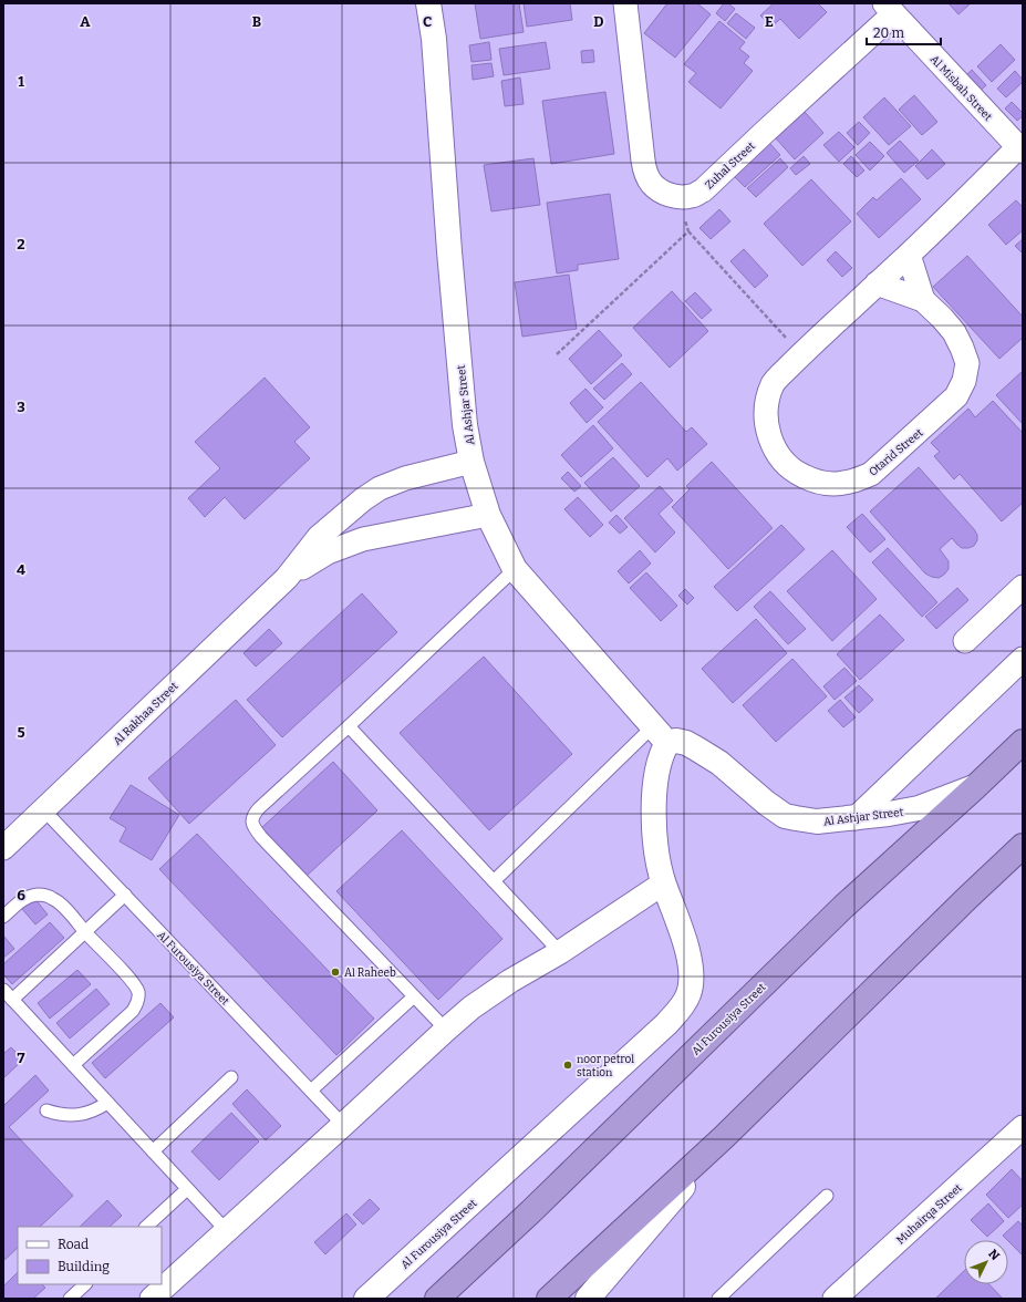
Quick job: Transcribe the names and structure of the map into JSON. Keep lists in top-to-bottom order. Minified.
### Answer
{"streets":{"highway":["Al Furousiya Street"],"street":["Al Misbah Street","Zuhal Street","Al Ashjar Street","Otarid Street","Al Rakhaa Street","Muhairqa Street"]},"crossings":[["Al Misbah Street","Zuhal Street"],["Al Misbah Street","Otarid Street"],["Al Ashjar Street","Al Rakhaa Street"],["Al Ashjar Street","Al Furousiya Street"],["Al Rakhaa Street","Al Furousiya Street"]],"places":["Al Raheeb","noor petrol station"],"legend":["Road","Building"],"scale_bar":"20 m","north":"top right","grid":{"columns":["A","B","C","D","E"],"rows":["1","2","3","4","5","6","7"]}}
